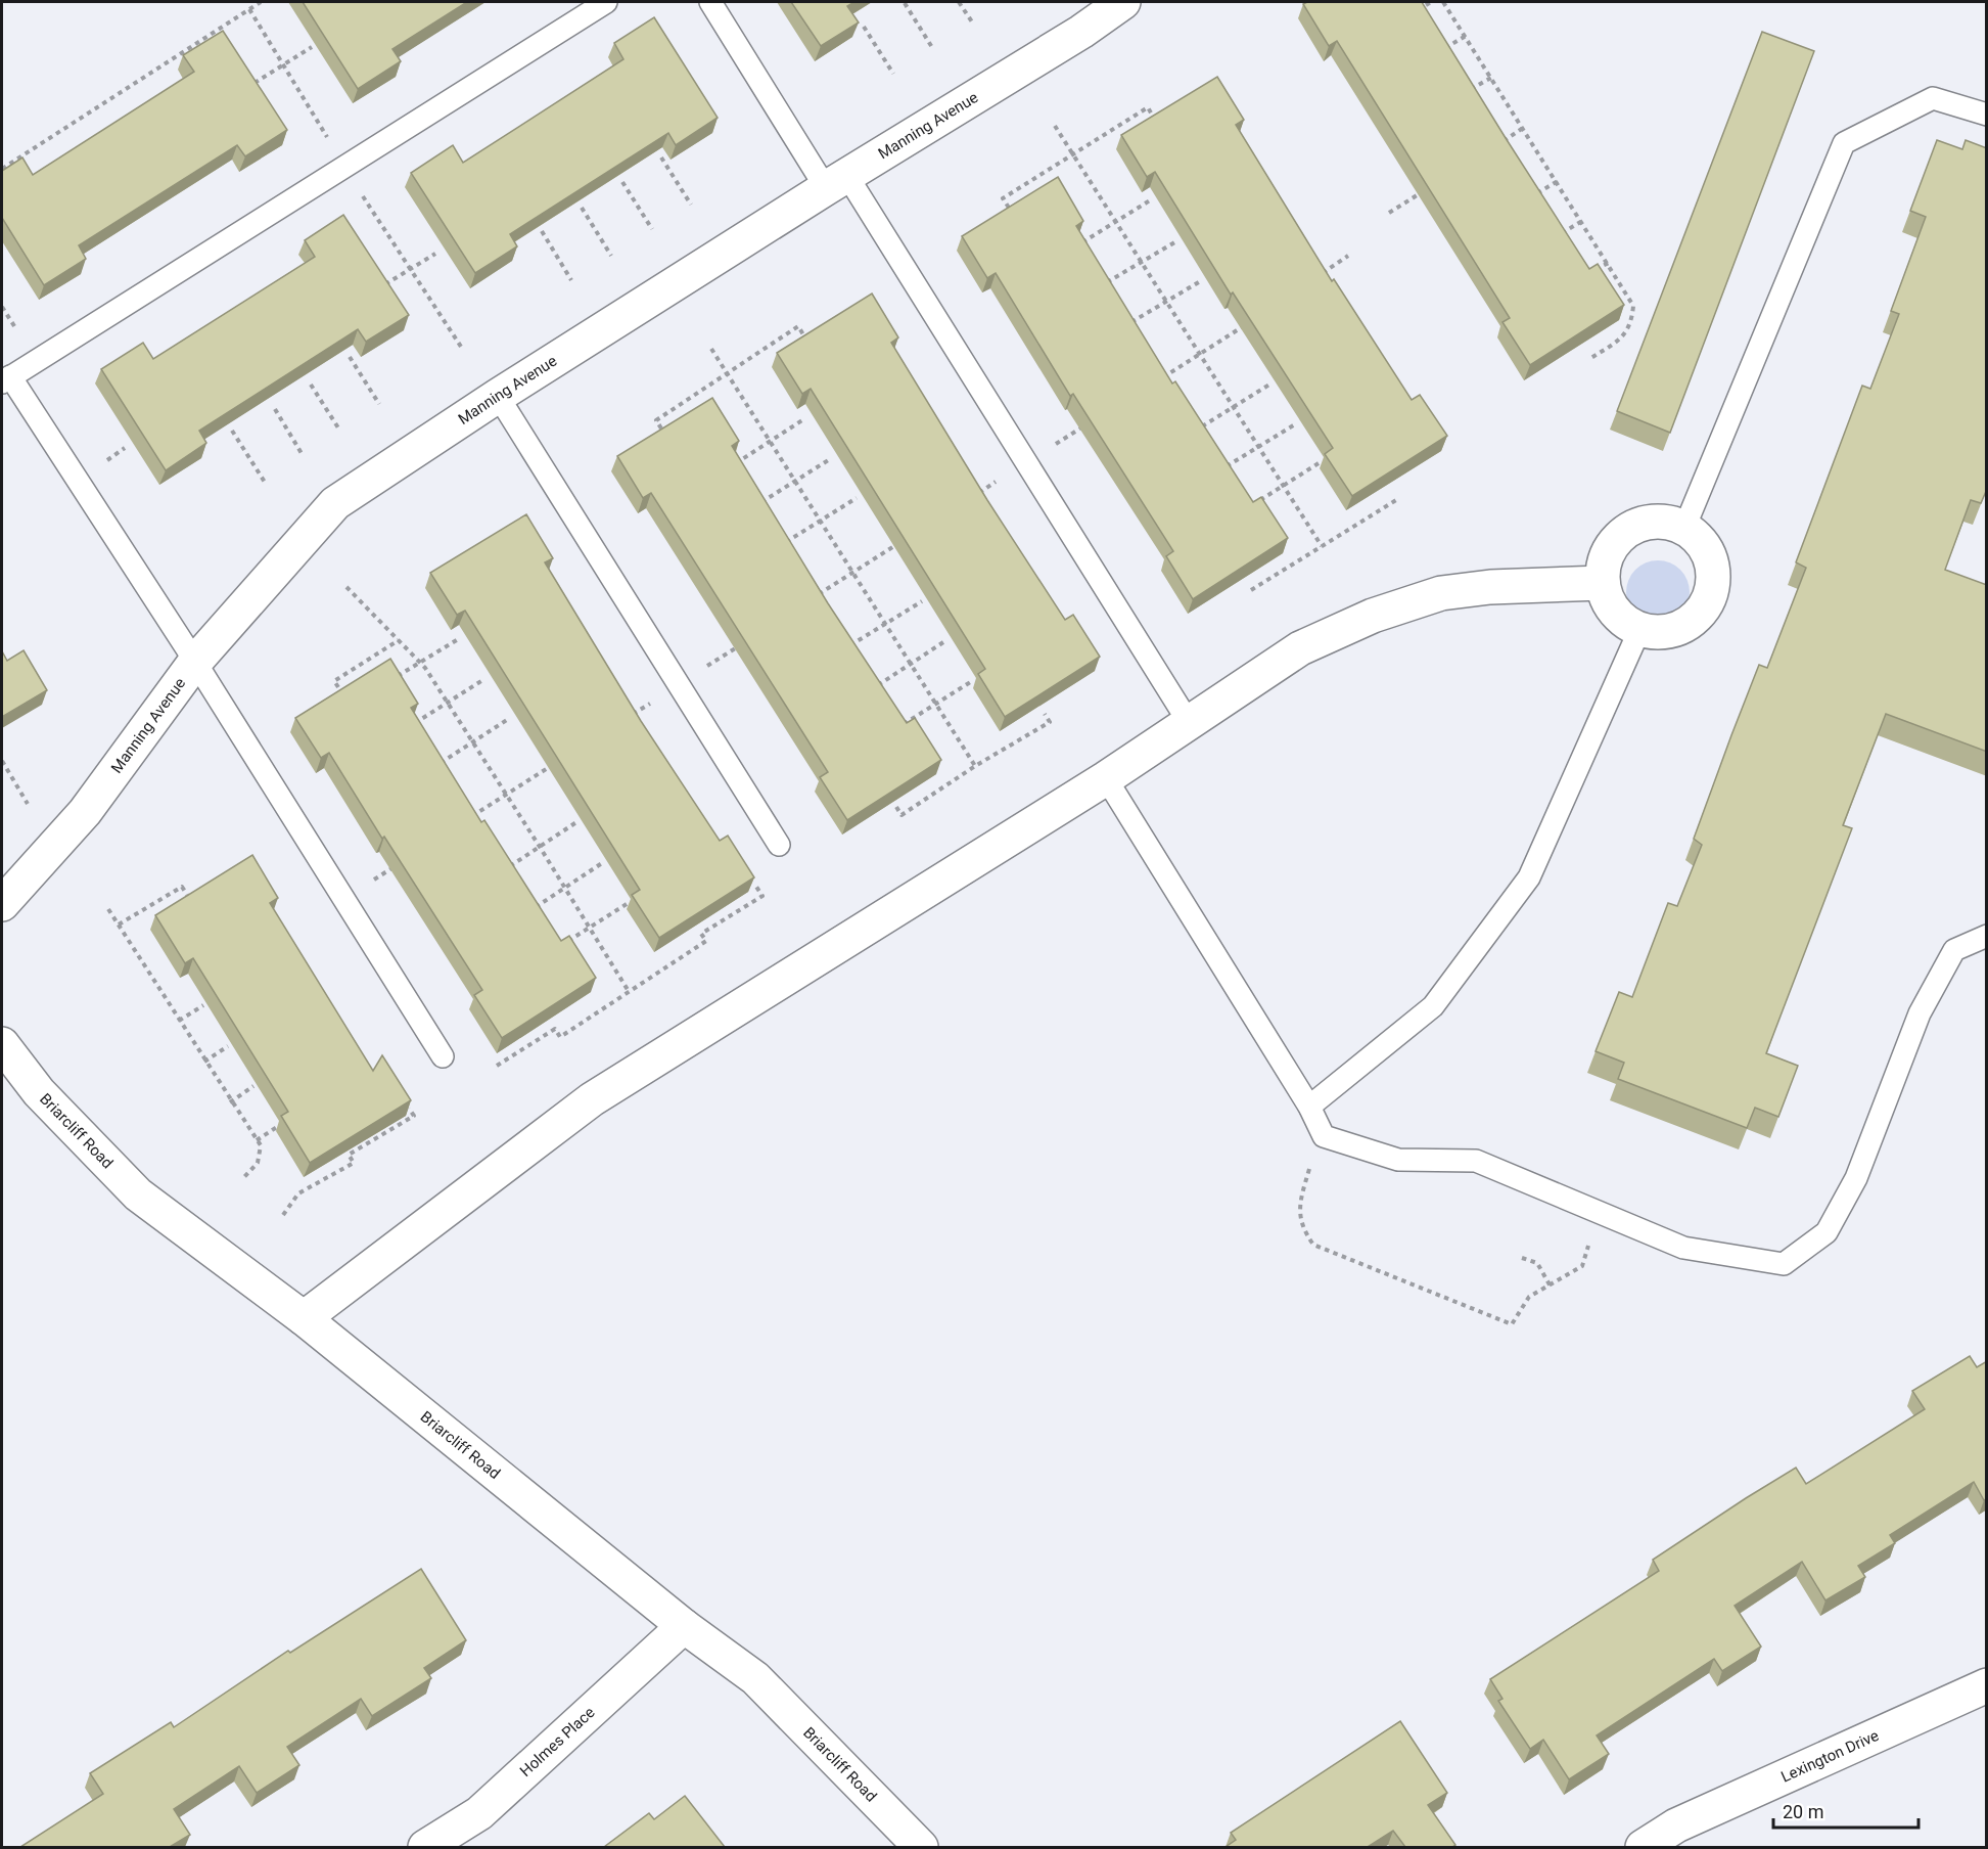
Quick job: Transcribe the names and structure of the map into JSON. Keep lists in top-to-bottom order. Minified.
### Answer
{"streets":{"street":["Manning Avenue","Briarcliff Road","Holmes Place","Lexington Drive"]},"crossings":[["Briarcliff Road","Holmes Place"]],"scale_bar":"20 m"}
